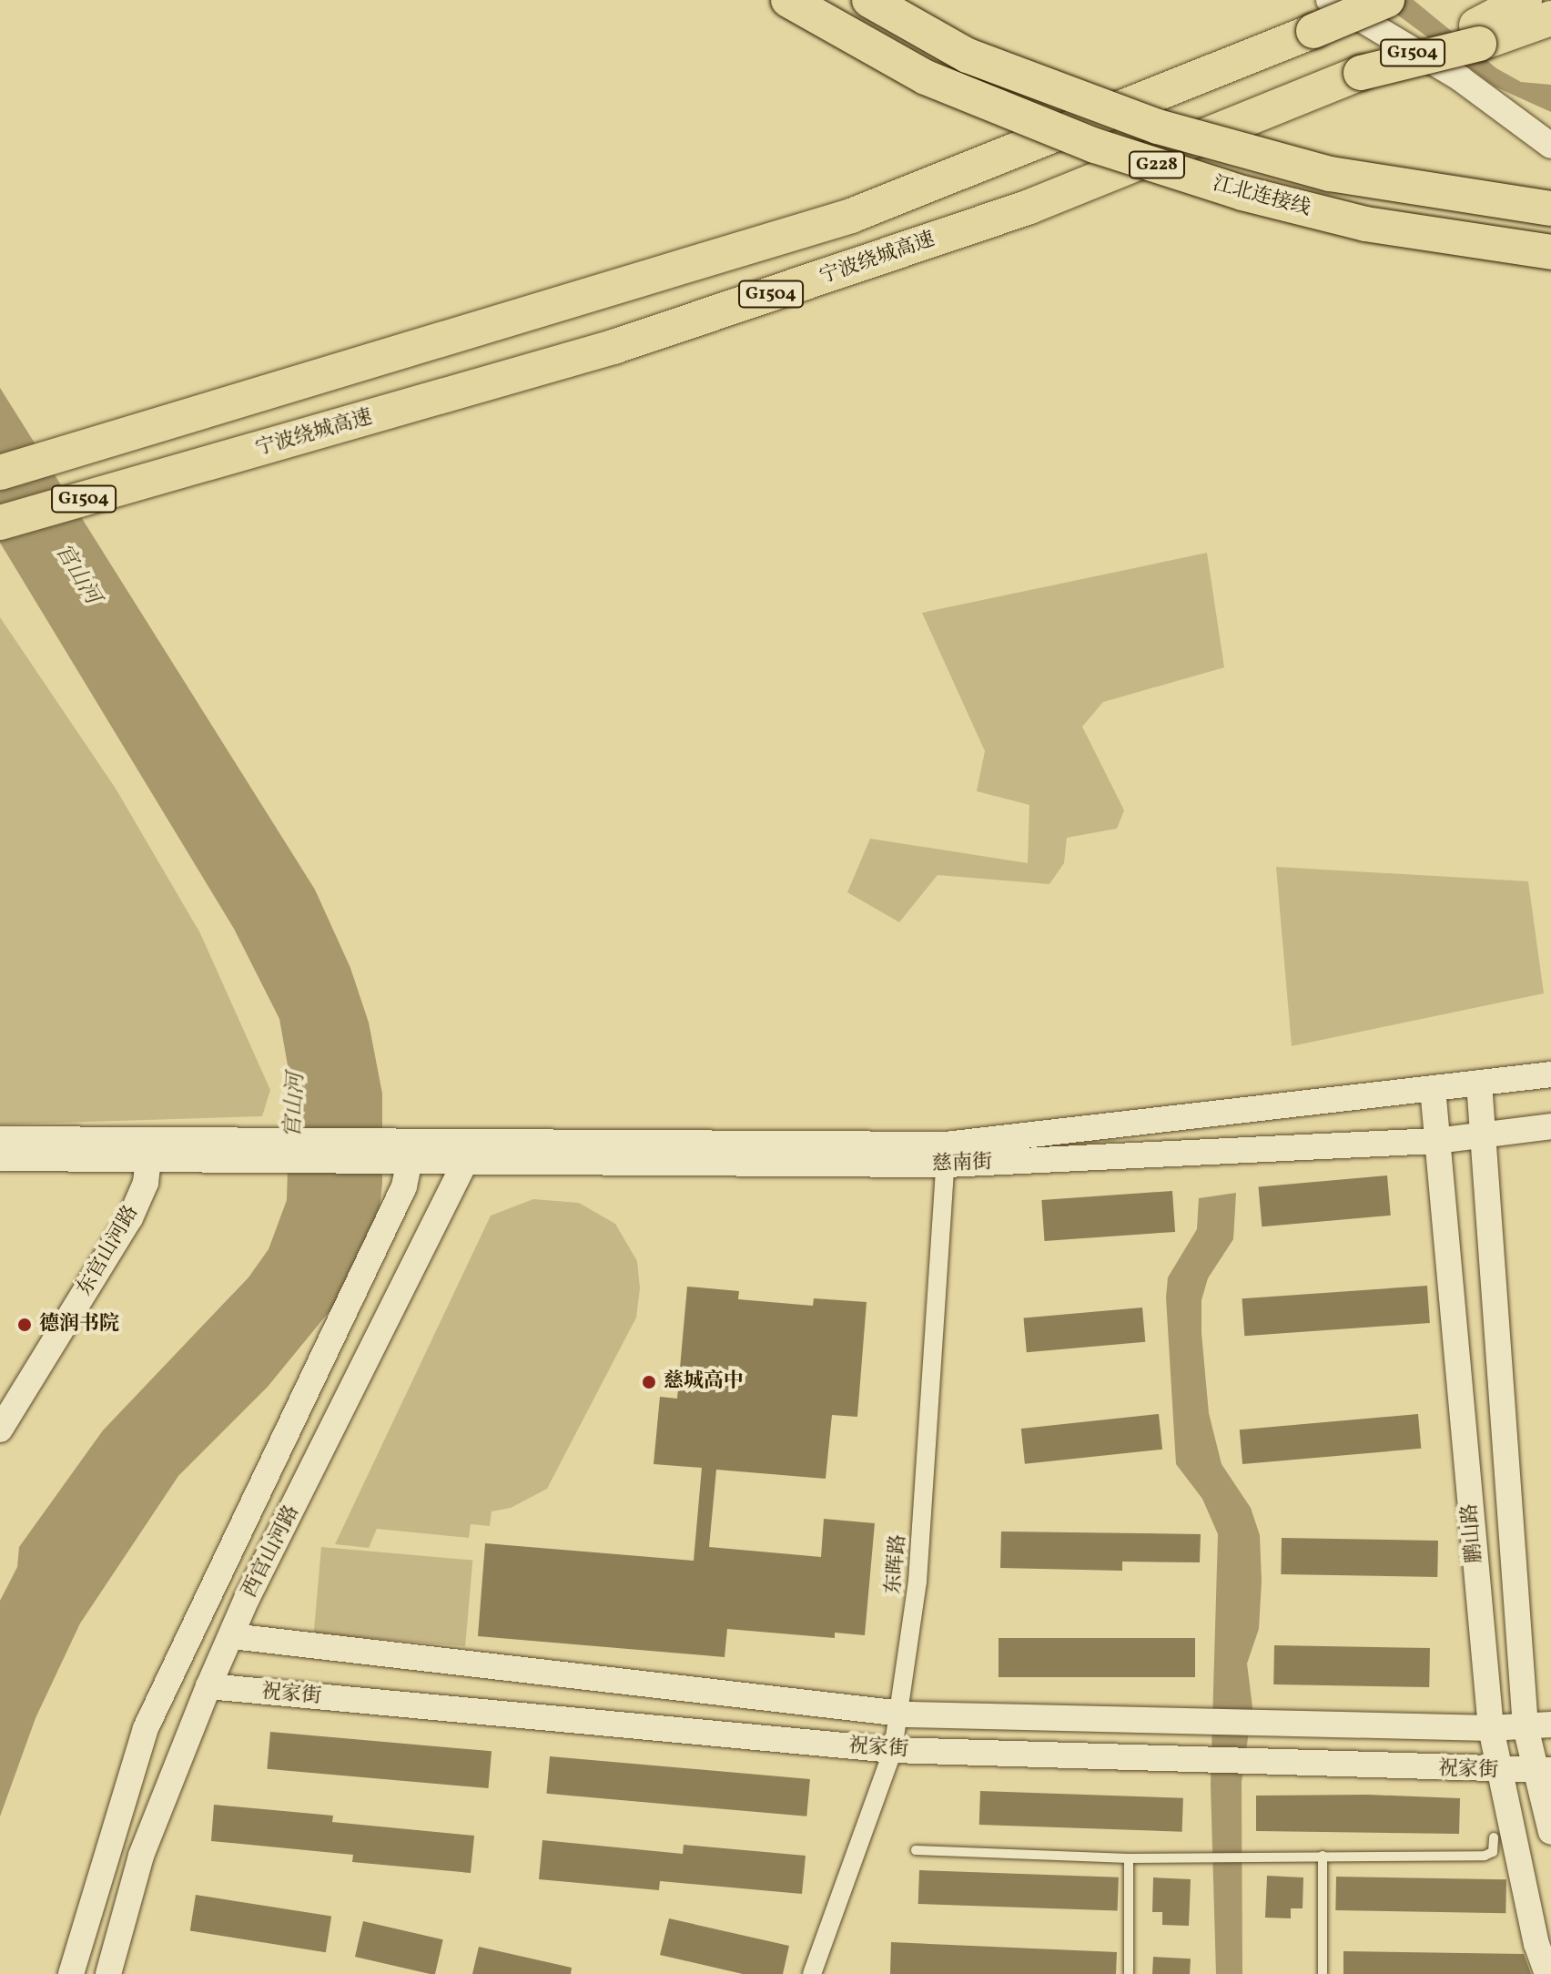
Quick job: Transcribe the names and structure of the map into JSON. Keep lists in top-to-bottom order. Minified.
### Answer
{"streets":{"highway":["G1504","G228","江北连接线","宁波绕城高速"],"street":["慈南街","东官山河路","鹏山路","西官山河路","东晖路","祝家街"]},"crossings":[["G1504","宁波绕城高速"],["慈南街","东官山河路"],["慈南街","鹏山路"],["慈南街","西官山河路"],["慈南街","东晖路"],["鹏山路","祝家街"],["西官山河路","祝家街"],["东晖路","祝家街"]],"water":["官山河"],"places":["德润书院","慈城高中"]}
